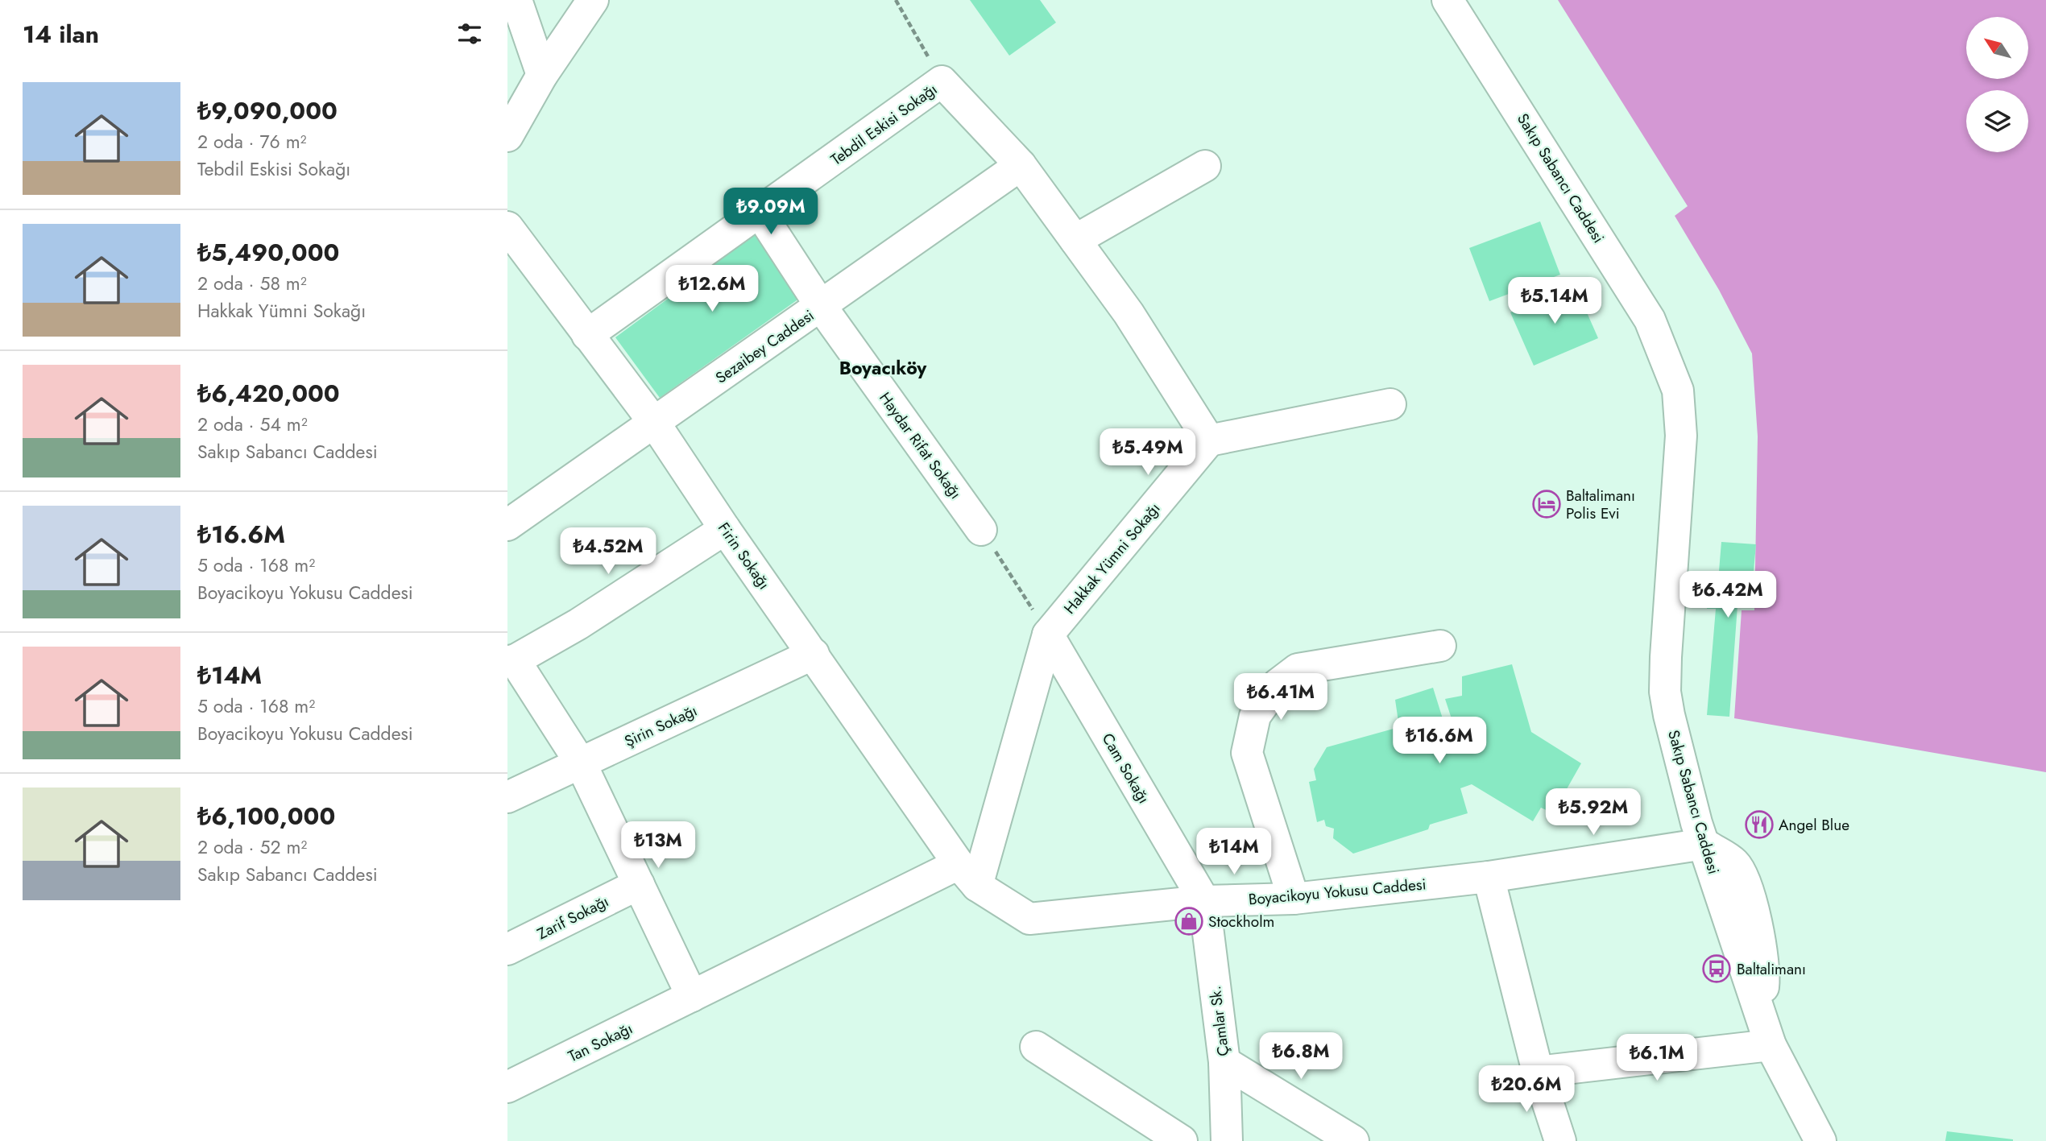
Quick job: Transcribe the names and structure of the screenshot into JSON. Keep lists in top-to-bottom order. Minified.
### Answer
{"streets":{"street":["Tebdil Eskisi Sokağı","Sakıp Sabancı Caddesi","Sezaibey Caddesi","Haydar Rifat Sokağı","Firin Sokağı","Hakkak Yümni Sokağı","Şirin Sokağı","Cam Sokağı","Boyacikoyu Yokusu Caddesi","Zarif Sokağı","Çamlar Sk.","Tan Sokağı"]},"crossings":[["Tebdil Eskisi Sokağı","Haydar Rifat Sokağı"],["Tebdil Eskisi Sokağı","Firin Sokağı"],["Sakıp Sabancı Caddesi","Boyacikoyu Yokusu Caddesi"],["Sezaibey Caddesi","Haydar Rifat Sokağı"],["Sezaibey Caddesi","Firin Sokağı"],["Firin Sokağı","Hakkak Yümni Sokağı"],["Firin Sokağı","Şirin Sokağı"],["Firin Sokağı","Boyacikoyu Yokusu Caddesi"],["Firin Sokağı","Tan Sokağı"],["Hakkak Yümni Sokağı","Cam Sokağı"],["Hakkak Yümni Sokağı","Boyacikoyu Yokusu Caddesi"],["Hakkak Yümni Sokağı","Tan Sokağı"],["Cam Sokağı","Boyacikoyu Yokusu Caddesi"],["Cam Sokağı","Çamlar Sk."],["Boyacikoyu Yokusu Caddesi","Çamlar Sk."],["Boyacikoyu Yokusu Caddesi","Tan Sokağı"]],"districts":["Boyacıköy"],"places":{"hotel":["Baltalimanı Polis Evi"],"restaurant":["Angel Blue"],"shop":["Stockholm"],"bus stop":["Baltalimanı"]},"north":"top left","page":{"heading":"14 ilan","list":[{"name":"₺9,090,000","note":"2 oda · 76 m² · Tebdil Eskisi Sokağı"},{"name":"₺5,490,000","note":"2 oda · 58 m² · Hakkak Yümni Sokağı"},{"name":"₺6,420,000","note":"2 oda · 54 m² · Sakıp Sabancı Caddesi"},{"name":"₺16.6M","note":"5 oda · 168 m² · Boyacikoyu Yokusu Caddesi"},{"name":"₺14M","note":"5 oda · 168 m² · Boyacikoyu Yokusu Caddesi"},{"name":"₺6,100,000","note":"2 oda · 52 m² · Sakıp Sabancı Caddesi"}],"price":["₺9.09M","₺12.6M","₺5.14M","₺5.49M","₺4.52M","₺6.42M","₺6.41M","₺16.6M","₺5.92M","₺13M","₺14M","₺6.8M","₺6.1M","₺20.6M"]}}
